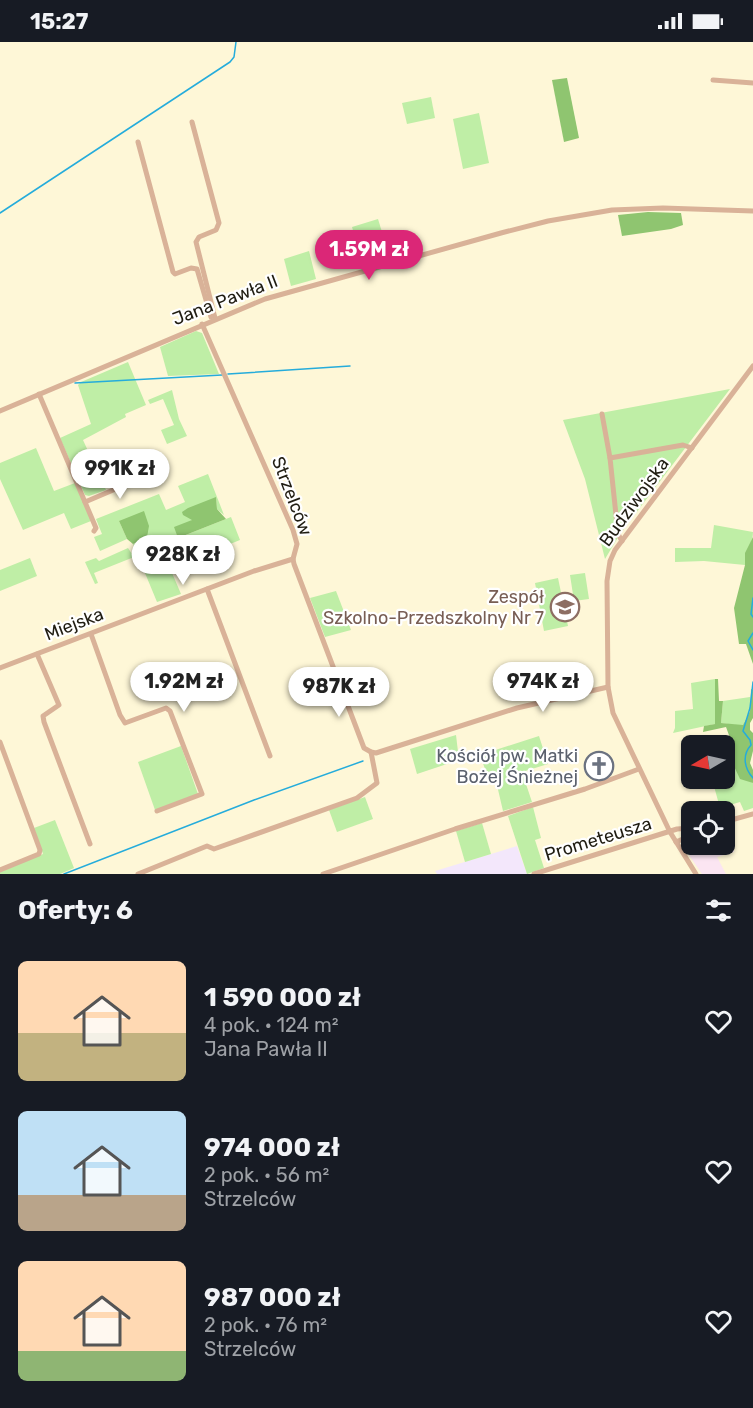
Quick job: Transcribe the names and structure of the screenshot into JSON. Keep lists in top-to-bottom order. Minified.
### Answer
{"streets":{"street":["Jana Pawła II","Strzelców","Budziwojska","Miejska","Prometeusza"]},"crossings":[["Jana Pawła II","Strzelców"],["Strzelców","Miejska"],["Budziwojska","Prometeusza"]],"places":{"school or university":["Zespół Szkolno-Przedszkolny Nr 7"],"church":["Kościół pw. Matki Bożej Śnieżnej"]},"north":"left","page":{"status":"15:27","price":["1.59M zł","991K zł","928K zł","1.92M zł","974K zł","987K zł"],"heading":"Oferty: 6","list":[{"name":"1 590 000 zł","note":"4 pok. · 124 m² · Jana Pawła II"},{"name":"974 000 zł","note":"2 pok. · 56 m² · Strzelców"},{"name":"987 000 zł","note":"2 pok. · 76 m² · Strzelców"}]}}
